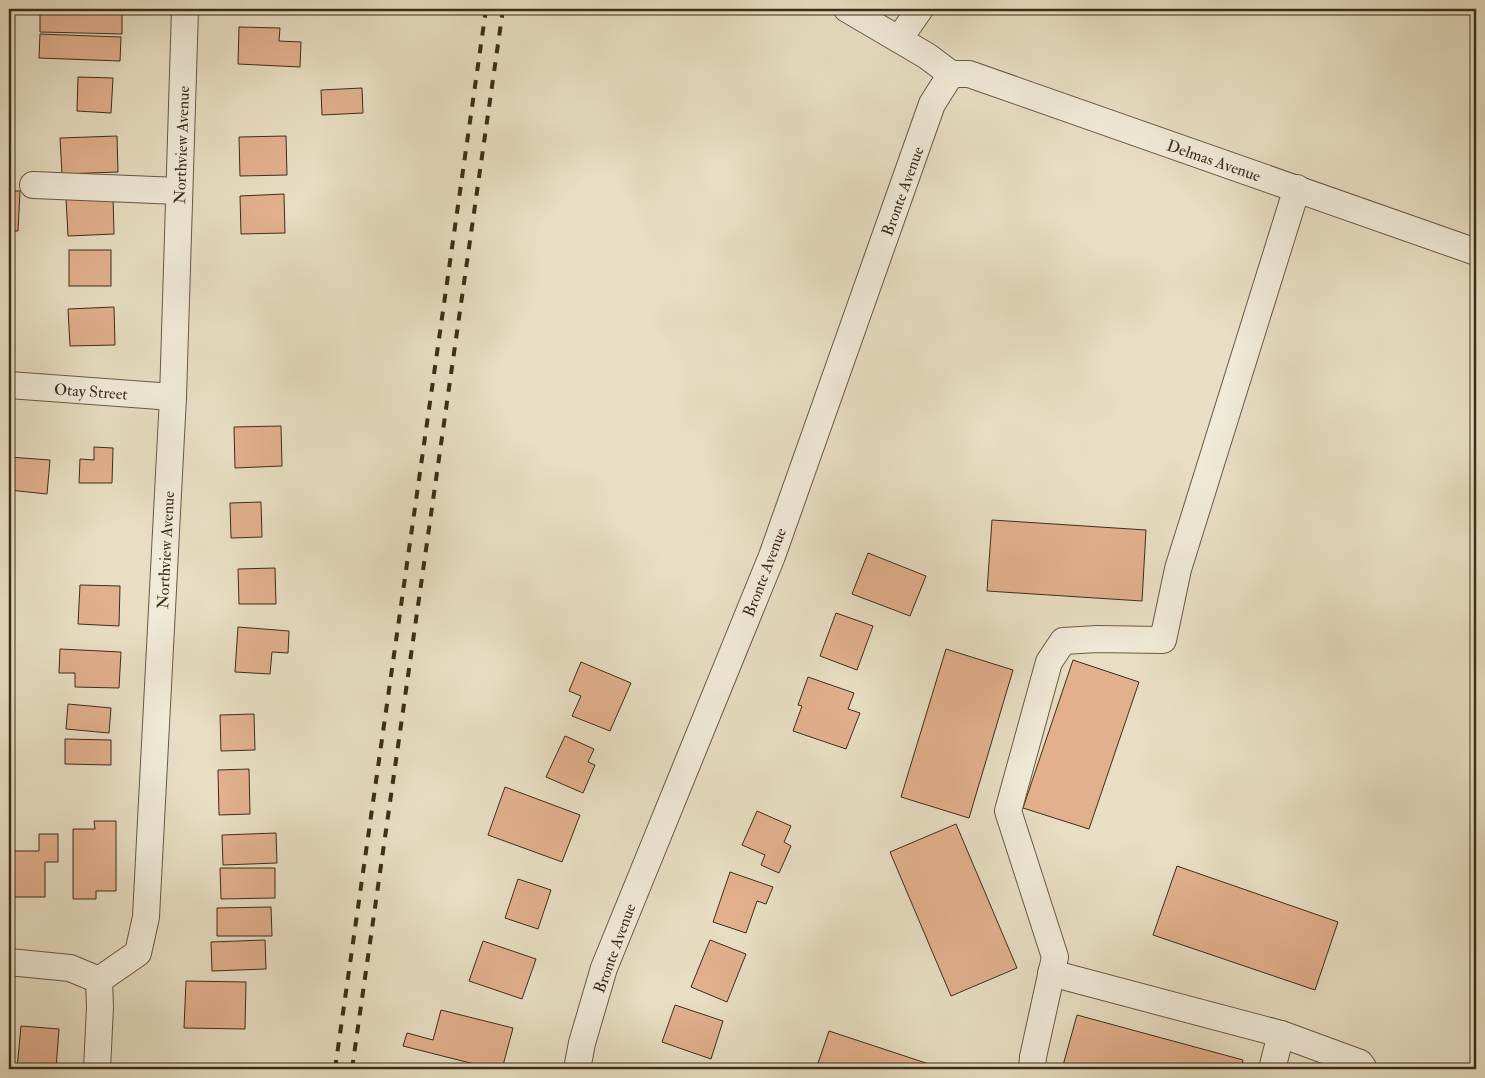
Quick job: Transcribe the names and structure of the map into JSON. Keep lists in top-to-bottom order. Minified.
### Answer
{"streets":{"street":["Northview Avenue","Delmas Avenue","Bronte Avenue","Otay Street"]},"crossings":[["Northview Avenue","Otay Street"],["Delmas Avenue","Bronte Avenue"]]}
